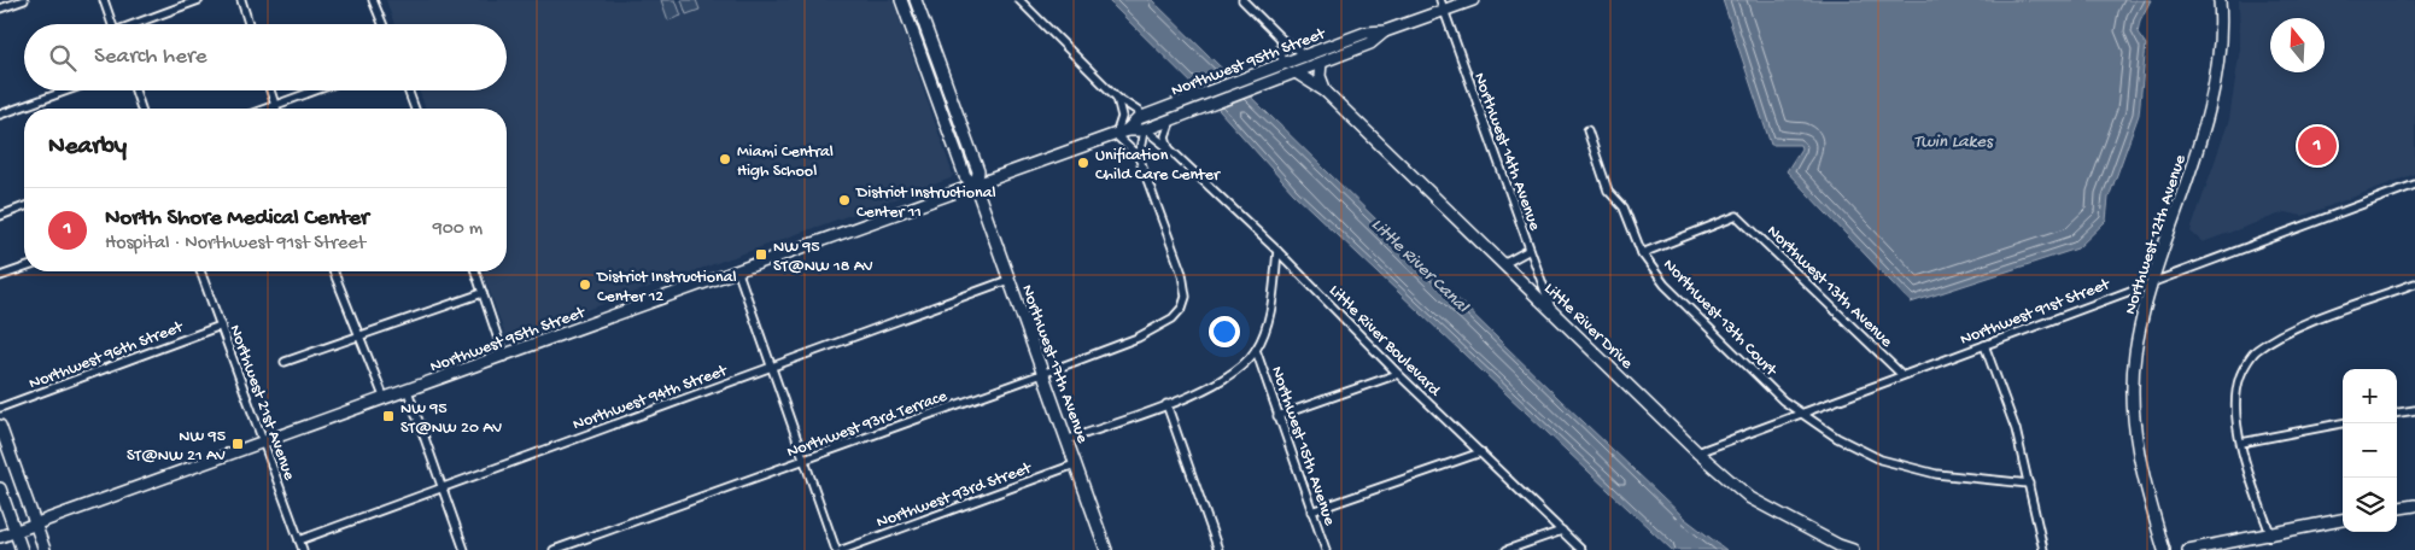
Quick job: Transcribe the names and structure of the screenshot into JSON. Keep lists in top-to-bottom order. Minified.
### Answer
{"streets":{"main road":["Northwest 95th Street","Northwest 12th Avenue","Little River Drive","Northwest 17th Avenue"],"street":["Northwest 14th Avenue","Northwest 13th Avenue","Northwest 91st Street","Northwest 13th Court","Little River Boulevard","Northwest 96th Street","Northwest 94th Street","Northwest 21st Avenue","Northwest 93rd Terrace","Northwest 15th Avenue","Northwest 93rd Street"]},"crossings":[["Northwest 95th Street","Northwest 14th Avenue"],["Northwest 95th Street","Little River Drive"],["Northwest 95th Street","Little River Boulevard"],["Northwest 95th Street","Northwest 17th Avenue"],["Northwest 95th Street","Northwest 21st Avenue"],["Northwest 14th Avenue","Little River Drive"],["Northwest 12th Avenue","Northwest 91st Street"],["Northwest 13th Avenue","Northwest 91st Street"],["Northwest 13th Avenue","Northwest 13th Court"],["Northwest 91st Street","Northwest 13th Court"],["Northwest 91st Street","Little River Drive"],["Northwest 96th Street","Northwest 21st Avenue"],["Northwest 17th Avenue","Northwest 94th Street"],["Northwest 17th Avenue","Northwest 93rd Terrace"],["Northwest 17th Avenue","Northwest 93rd Street"],["Northwest 94th Street","Northwest 21st Avenue"]],"water":["Twin Lakes","Little River Canal"],"places":{"other":["Miami Central High School","Unification Child Care Center","District Instructional Center 11","District Instructional Center 12"],"transit":["NW 95 ST@NW 18 AV","NW 95 ST@NW 20 AV","NW 95 ST@NW 21 AV"]},"north":"top","page":{"search":"Search here","heading":"Nearby","pins":"1","list":[{"mark":"1","name":"North Shore Medical Center","note":"Hospital · Northwest 91st Street","value":"900 m"}],"map_buttons":["+","−"]}}
